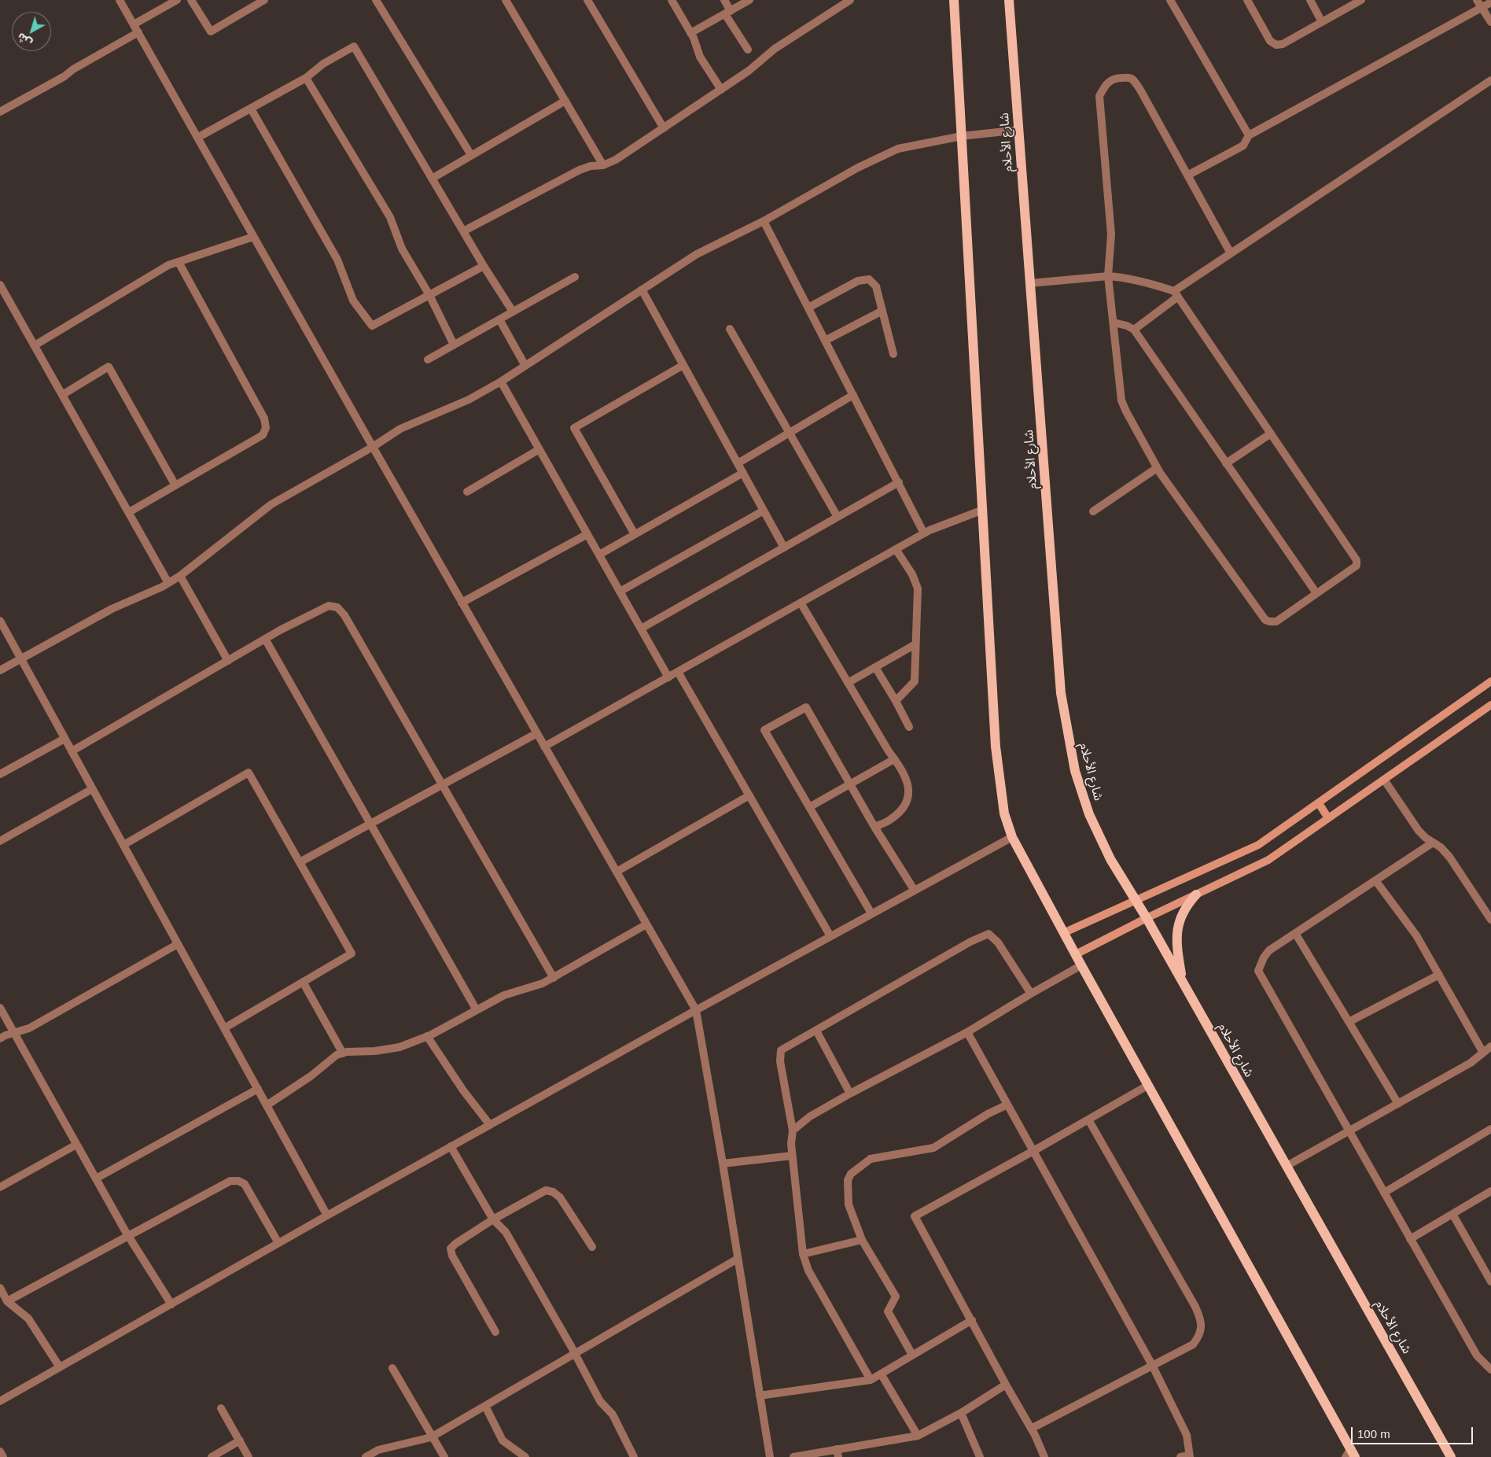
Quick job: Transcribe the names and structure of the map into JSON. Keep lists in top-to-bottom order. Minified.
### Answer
{"streets":{"main road":["شارع الأحلام"]},"scale_bar":"100 m","north":"bottom left"}
